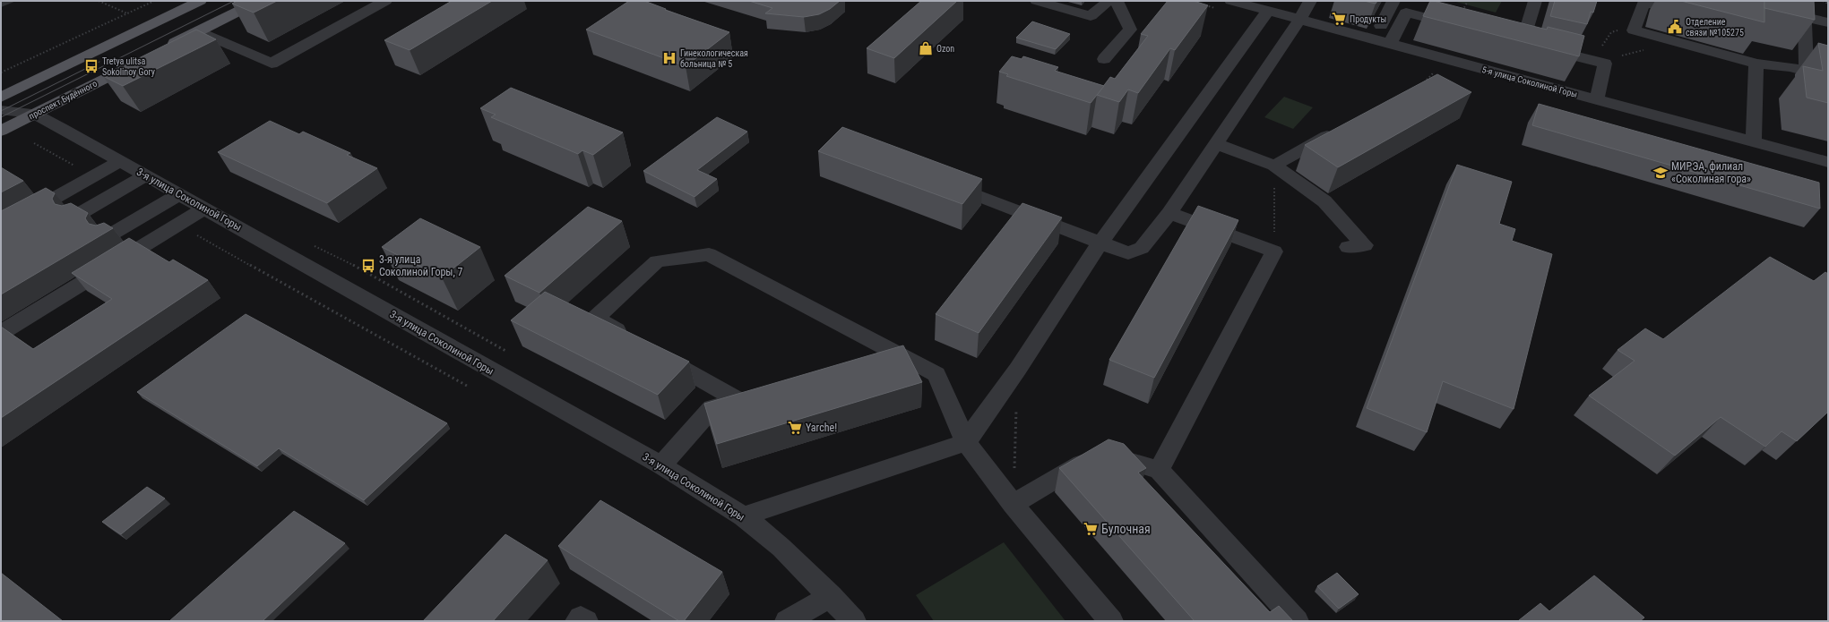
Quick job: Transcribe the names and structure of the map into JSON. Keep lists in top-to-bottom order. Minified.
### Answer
{"streets":{"main road":["проспект Будённого"],"street":["5-я улица Соколиной Горы","3-я улица Соколиной Горы"]},"crossings":[["проспект Будённого","3-я улица Соколиной Горы"]],"places":{"supermarket":["Продукты","Yarche!","Булочная"],"public building":["Отделение связи №105275"],"shop":["Ozon"],"hospital":["Гинекологическая больница № 5"],"bus stop":["Tretya ulitsa Sokolinoy Gory","3-я улица Соколиной Горы, 7"],"school or university":["МИРЭА, филиал «Соколиная гора»"]}}
